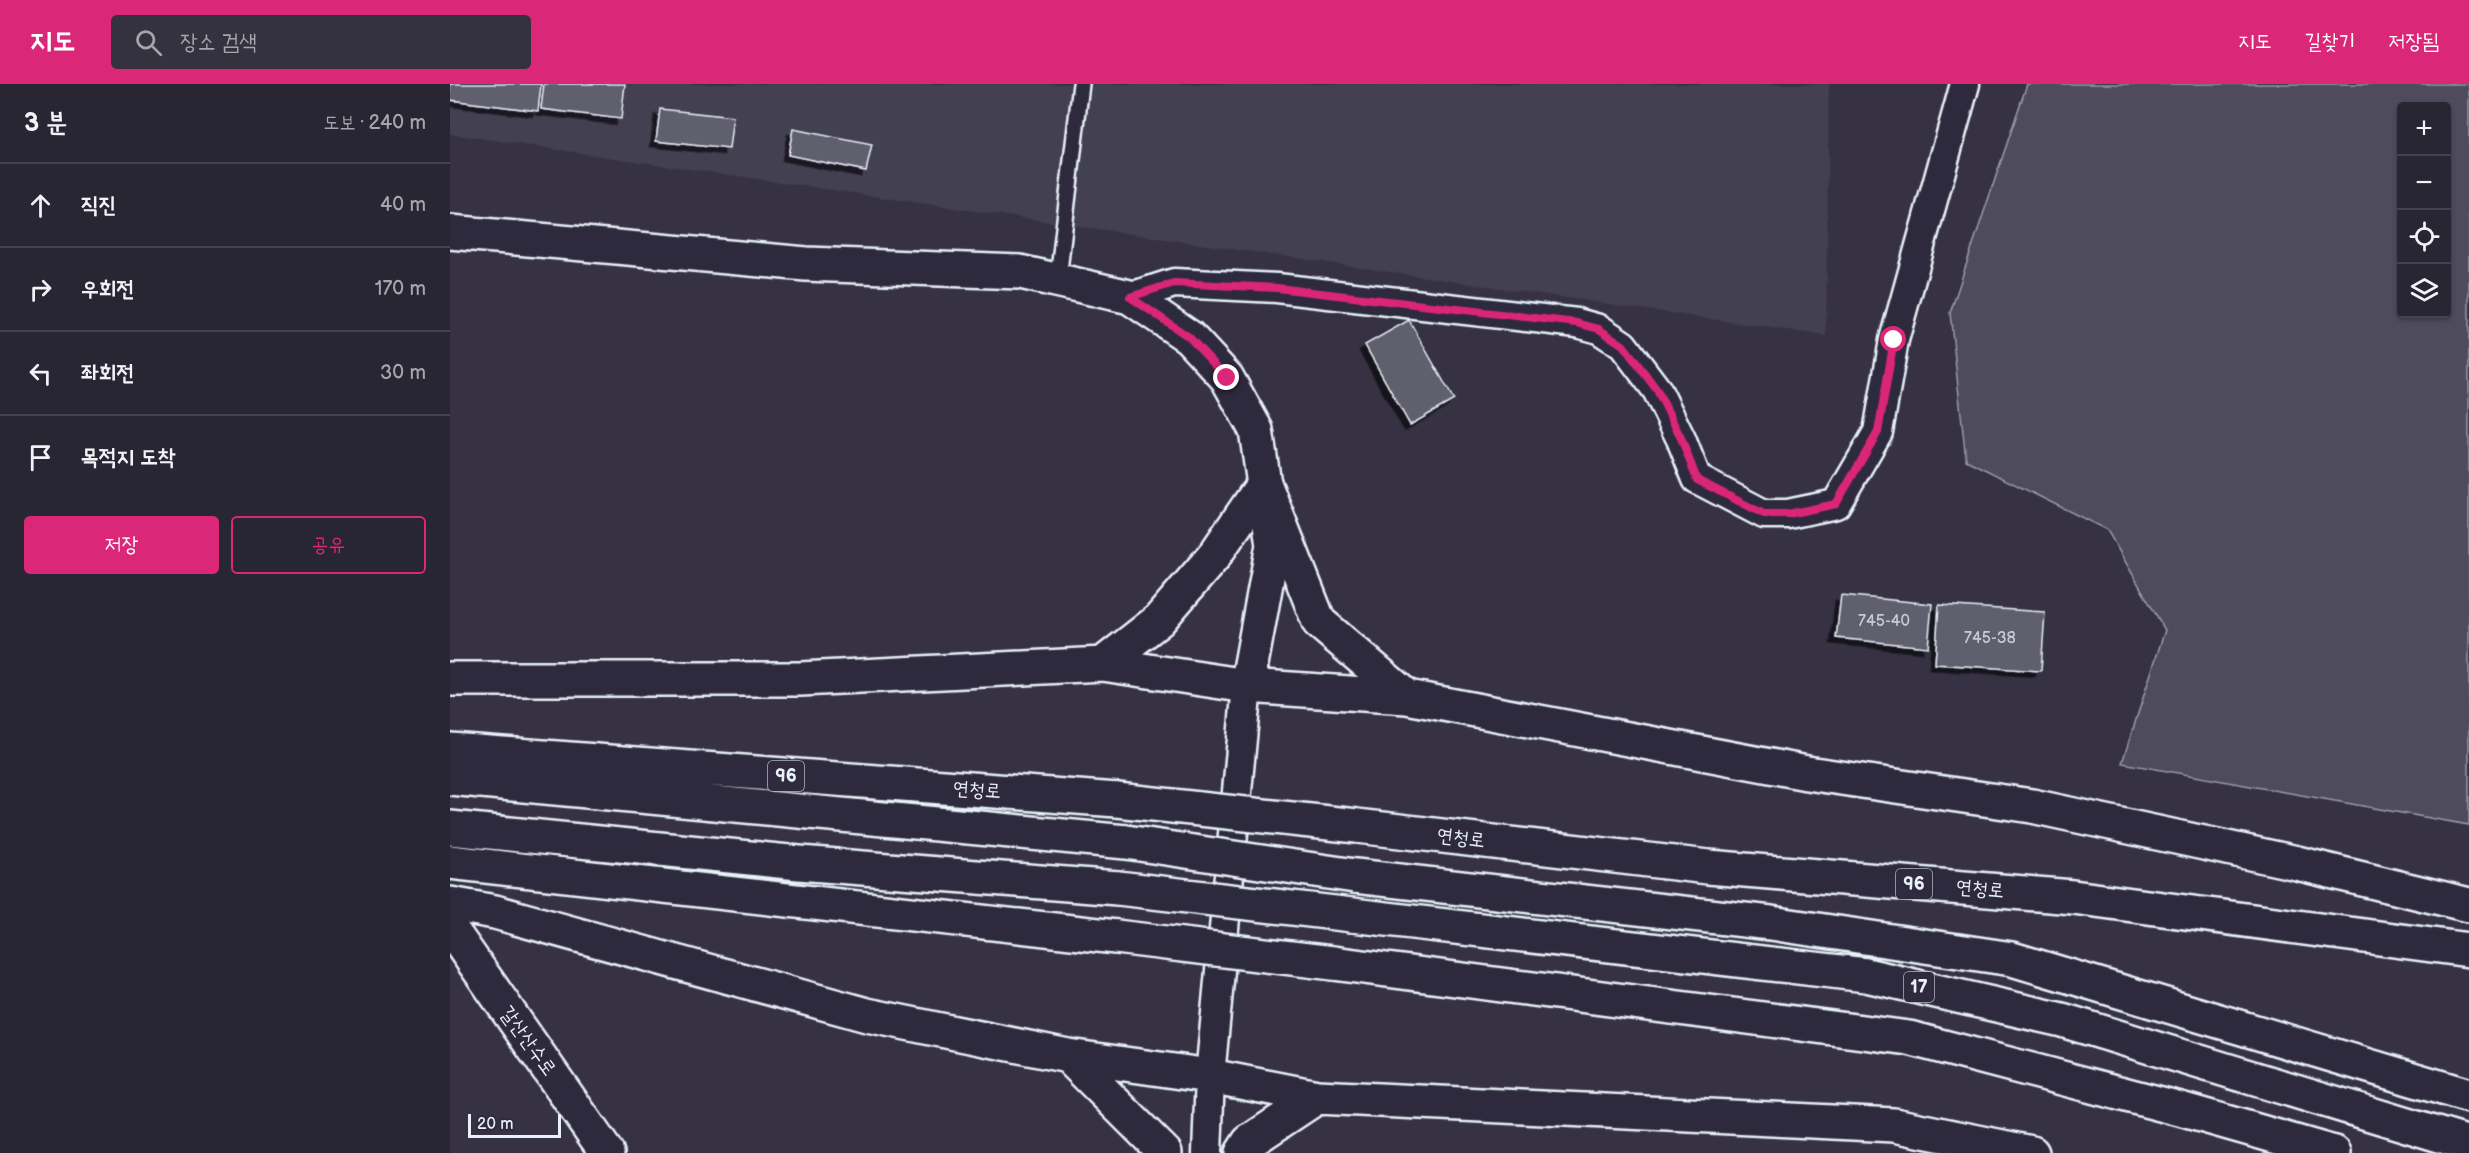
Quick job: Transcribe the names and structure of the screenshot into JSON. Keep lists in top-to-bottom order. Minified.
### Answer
{"streets":{"main road":["96","연청로","17","갈산산수로"]},"crossings":[["연청로","17"]],"house_numbers":["745-40","745-38"],"scale_bar":"20 m","page":{"header":"지도","search":"장소 검색","nav":["지도","길찾기","저장됨"],"heading":["3 분","도보 · 240 m"],"map_buttons":["+","−"],"list":[["직진","40 m"],["우회전","170 m"],["좌회전","30 m"],"목적지 도착"],"buttons":["저장","공유"],"scale":"20 m"}}
